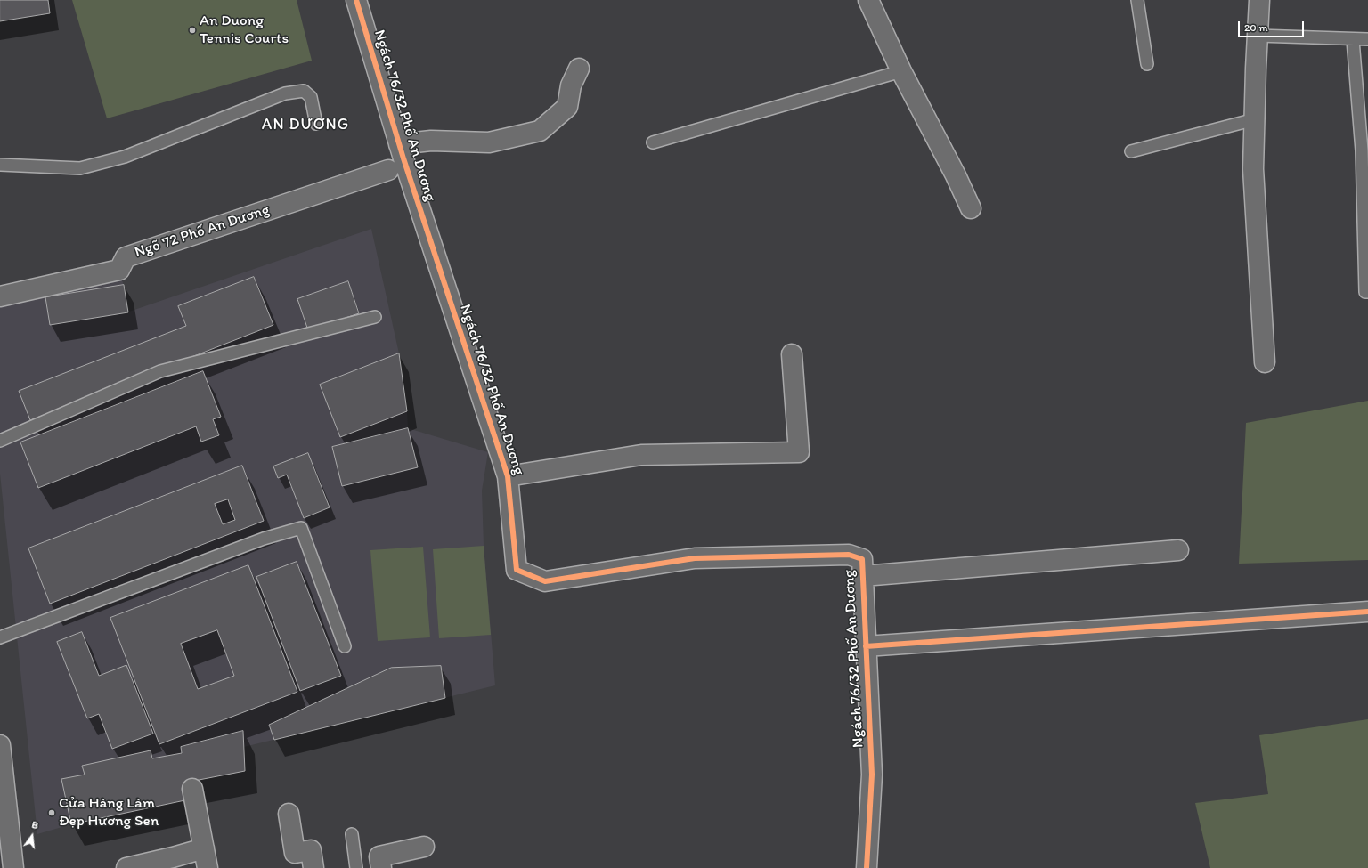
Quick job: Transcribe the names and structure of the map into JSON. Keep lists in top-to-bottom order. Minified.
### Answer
{"streets":{"street":["Ngách 76/32 Phố An Dương","Ngõ 72 Phố An Dương"]},"districts":["AN DƯƠNG"],"places":["An Duong Tennis Courts","Cửa Hàng Làm Đẹp Hương Sen"],"scale_bar":"20 m","north":"top"}
